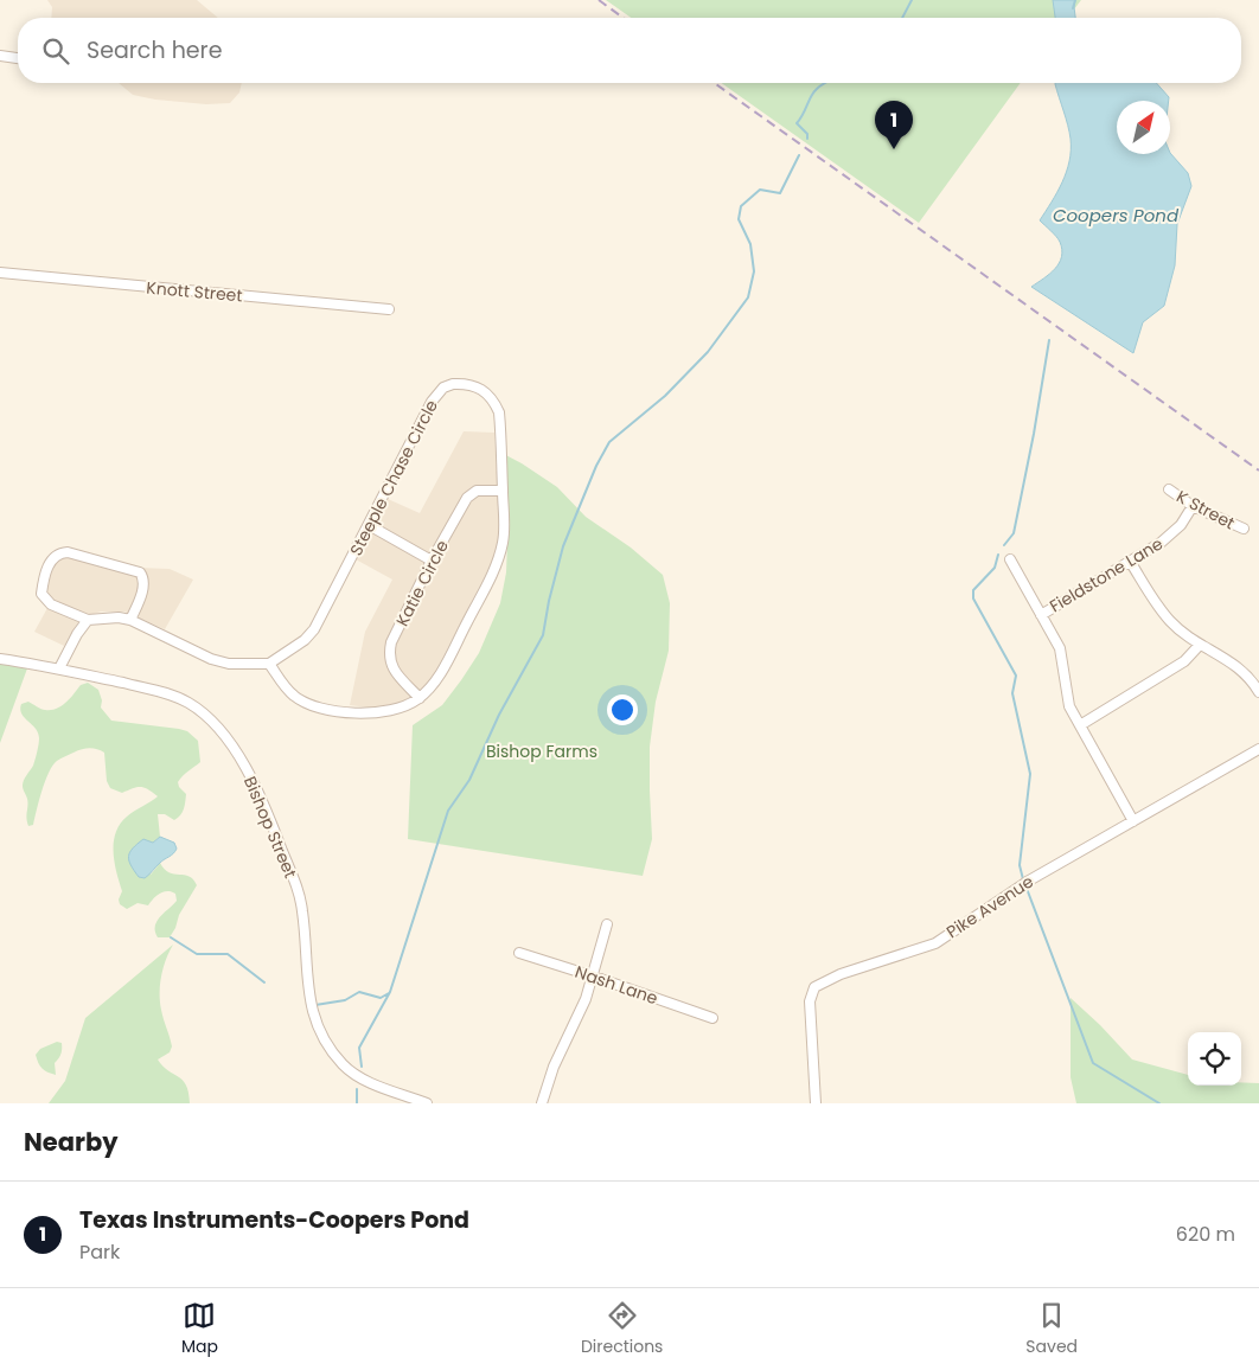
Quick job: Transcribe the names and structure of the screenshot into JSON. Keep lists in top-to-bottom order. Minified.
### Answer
{"streets":{"street":["Knott Street","Steeple Chase Circle","K Street","Fieldstone Lane","Katie Circle","Bishop Street","Pike Avenue","Nash Lane"]},"crossings":[["Steeple Chase Circle","Katie Circle"],["K Street","Fieldstone Lane"]],"water":["Coopers Pond"],"parks":["Bishop Farms"],"north":"top right","page":{"search":"Search here","pins":"1","heading":"Nearby","list":[{"mark":"1","name":"Texas Instruments-Coopers Pond","note":"Park","value":"620 m"}],"nav":["Map","Directions","Saved"]}}
